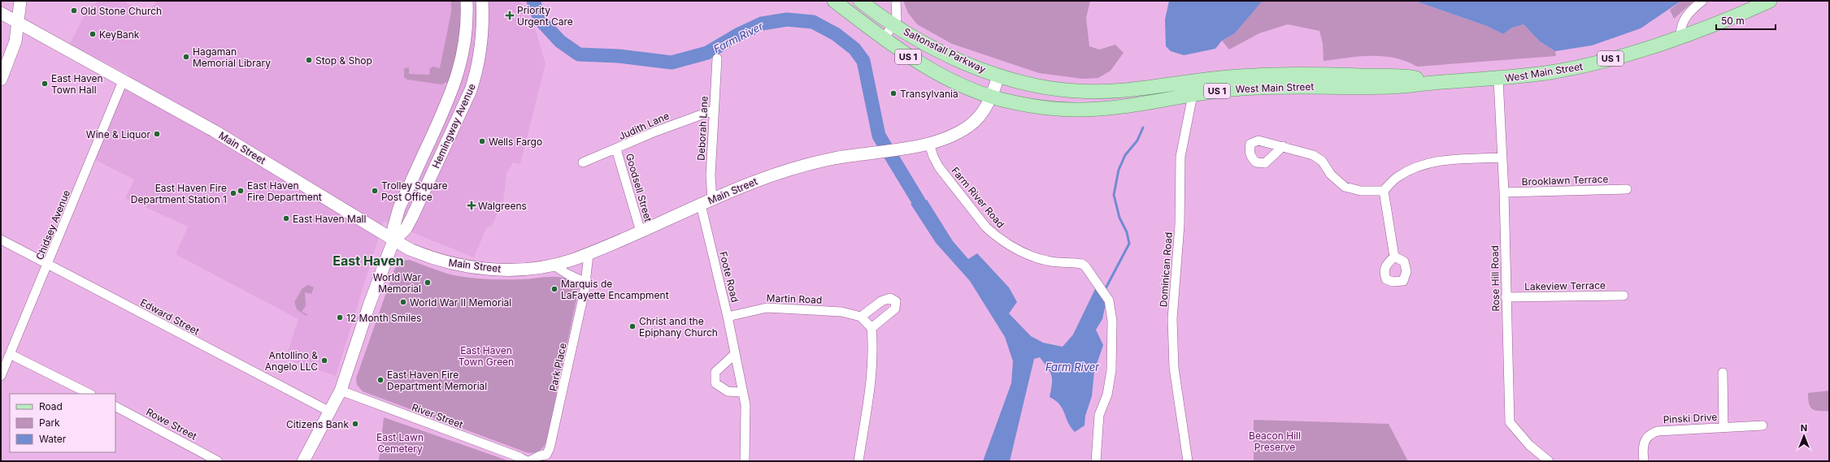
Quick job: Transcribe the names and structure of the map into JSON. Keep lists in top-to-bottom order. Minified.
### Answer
{"streets":{"main road":["Saltonstall Parkway","US 1","West Main Street","Hemingway Avenue","Main Street"],"street":["Judith Lane","Deborah Lane","Brooklawn Terrace","Goodsell Street","Farm River Road","Chidsey Avenue","Dominican Road","Foote Road","Rose Hill Road","Lakeview Terrace","Martin Road","Edward Street","Park Place","River Street","Pinski Drive","Rowe Street"]},"crossings":[["Saltonstall Parkway","West Main Street"],["Saltonstall Parkway","Main Street"],["West Main Street","Main Street"],["West Main Street","Dominican Road"],["West Main Street","Rose Hill Road"],["Hemingway Avenue","Main Street"],["Hemingway Avenue","Edward Street"],["Hemingway Avenue","River Street"],["Judith Lane","Deborah Lane"],["Judith Lane","Goodsell Street"],["Deborah Lane","Main Street"],["Main Street","Goodsell Street"],["Main Street","Farm River Road"],["Main Street","Chidsey Avenue"],["Main Street","Foote Road"],["Main Street","Park Place"],["Brooklawn Terrace","Rose Hill Road"],["Chidsey Avenue","Edward Street"],["Foote Road","Martin Road"],["Rose Hill Road","Lakeview Terrace"],["Park Place","River Street"]],"districts":["East Haven"],"water":["Farm River"],"parks":["East Haven Town Green","Beacon Hill Preserve","East Lawn Cemetery"],"places":{"other":["Old Stone Church","KeyBank","Hagaman Memorial Library","Stop & Shop","East Haven Town Hall","Transylvania","Wine & Liquor","Wells Fargo","East Haven Fire Department","Trolley Square Post Office","East Haven Fire Department Station 1","East Haven Mall","World War Memorial","Marquis de LaFayette Encampment","World War II Memorial","12 Month Smiles","Christ and the Epiphany Church","Antollino & Angelo LLC","East Haven Fire Department Memorial","Citizens Bank"],"health":["Priority Urgent Care","Walgreens"]},"legend":["Road","Park","Water"],"scale_bar":"50 m","north":"top"}
